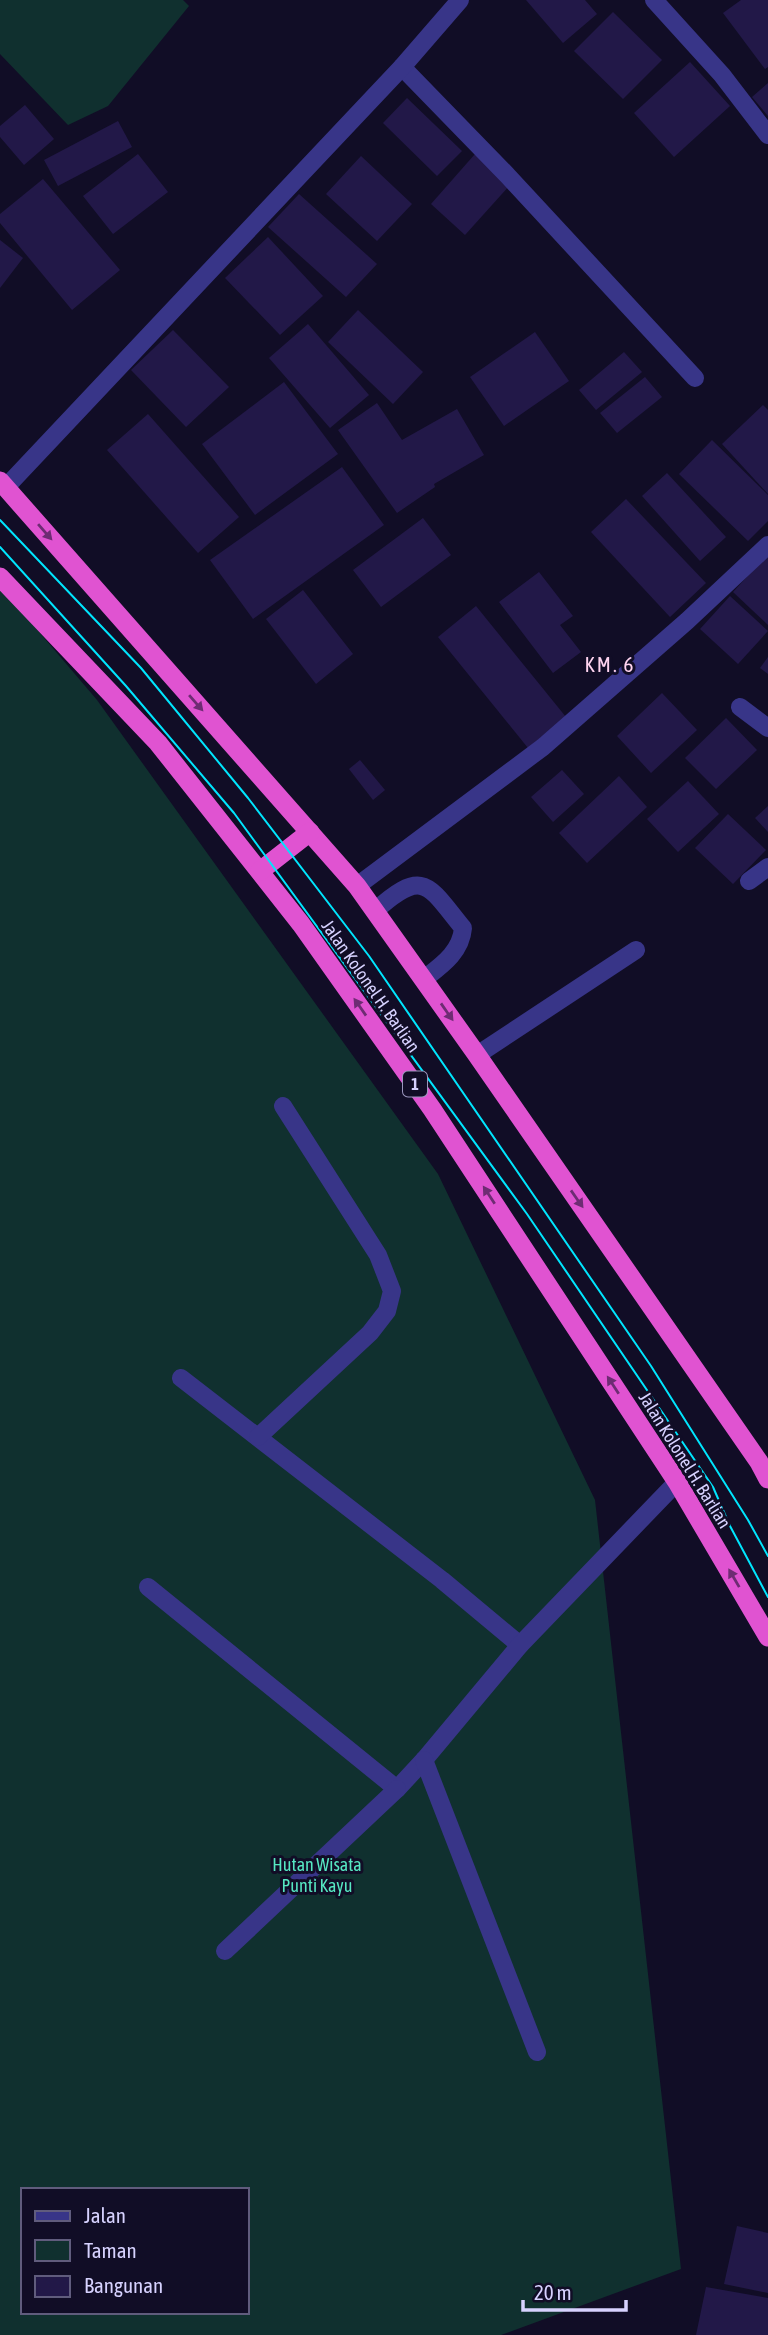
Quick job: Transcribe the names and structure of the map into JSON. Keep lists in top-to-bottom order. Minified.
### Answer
{"streets":{"highway":["Jalan Kolonel H. Barlian","1"]},"districts":["KM. 6"],"parks":["Hutan Wisata Punti Kayu"],"legend":["Jalan","Taman","Bangunan"],"scale_bar":"20 m"}
